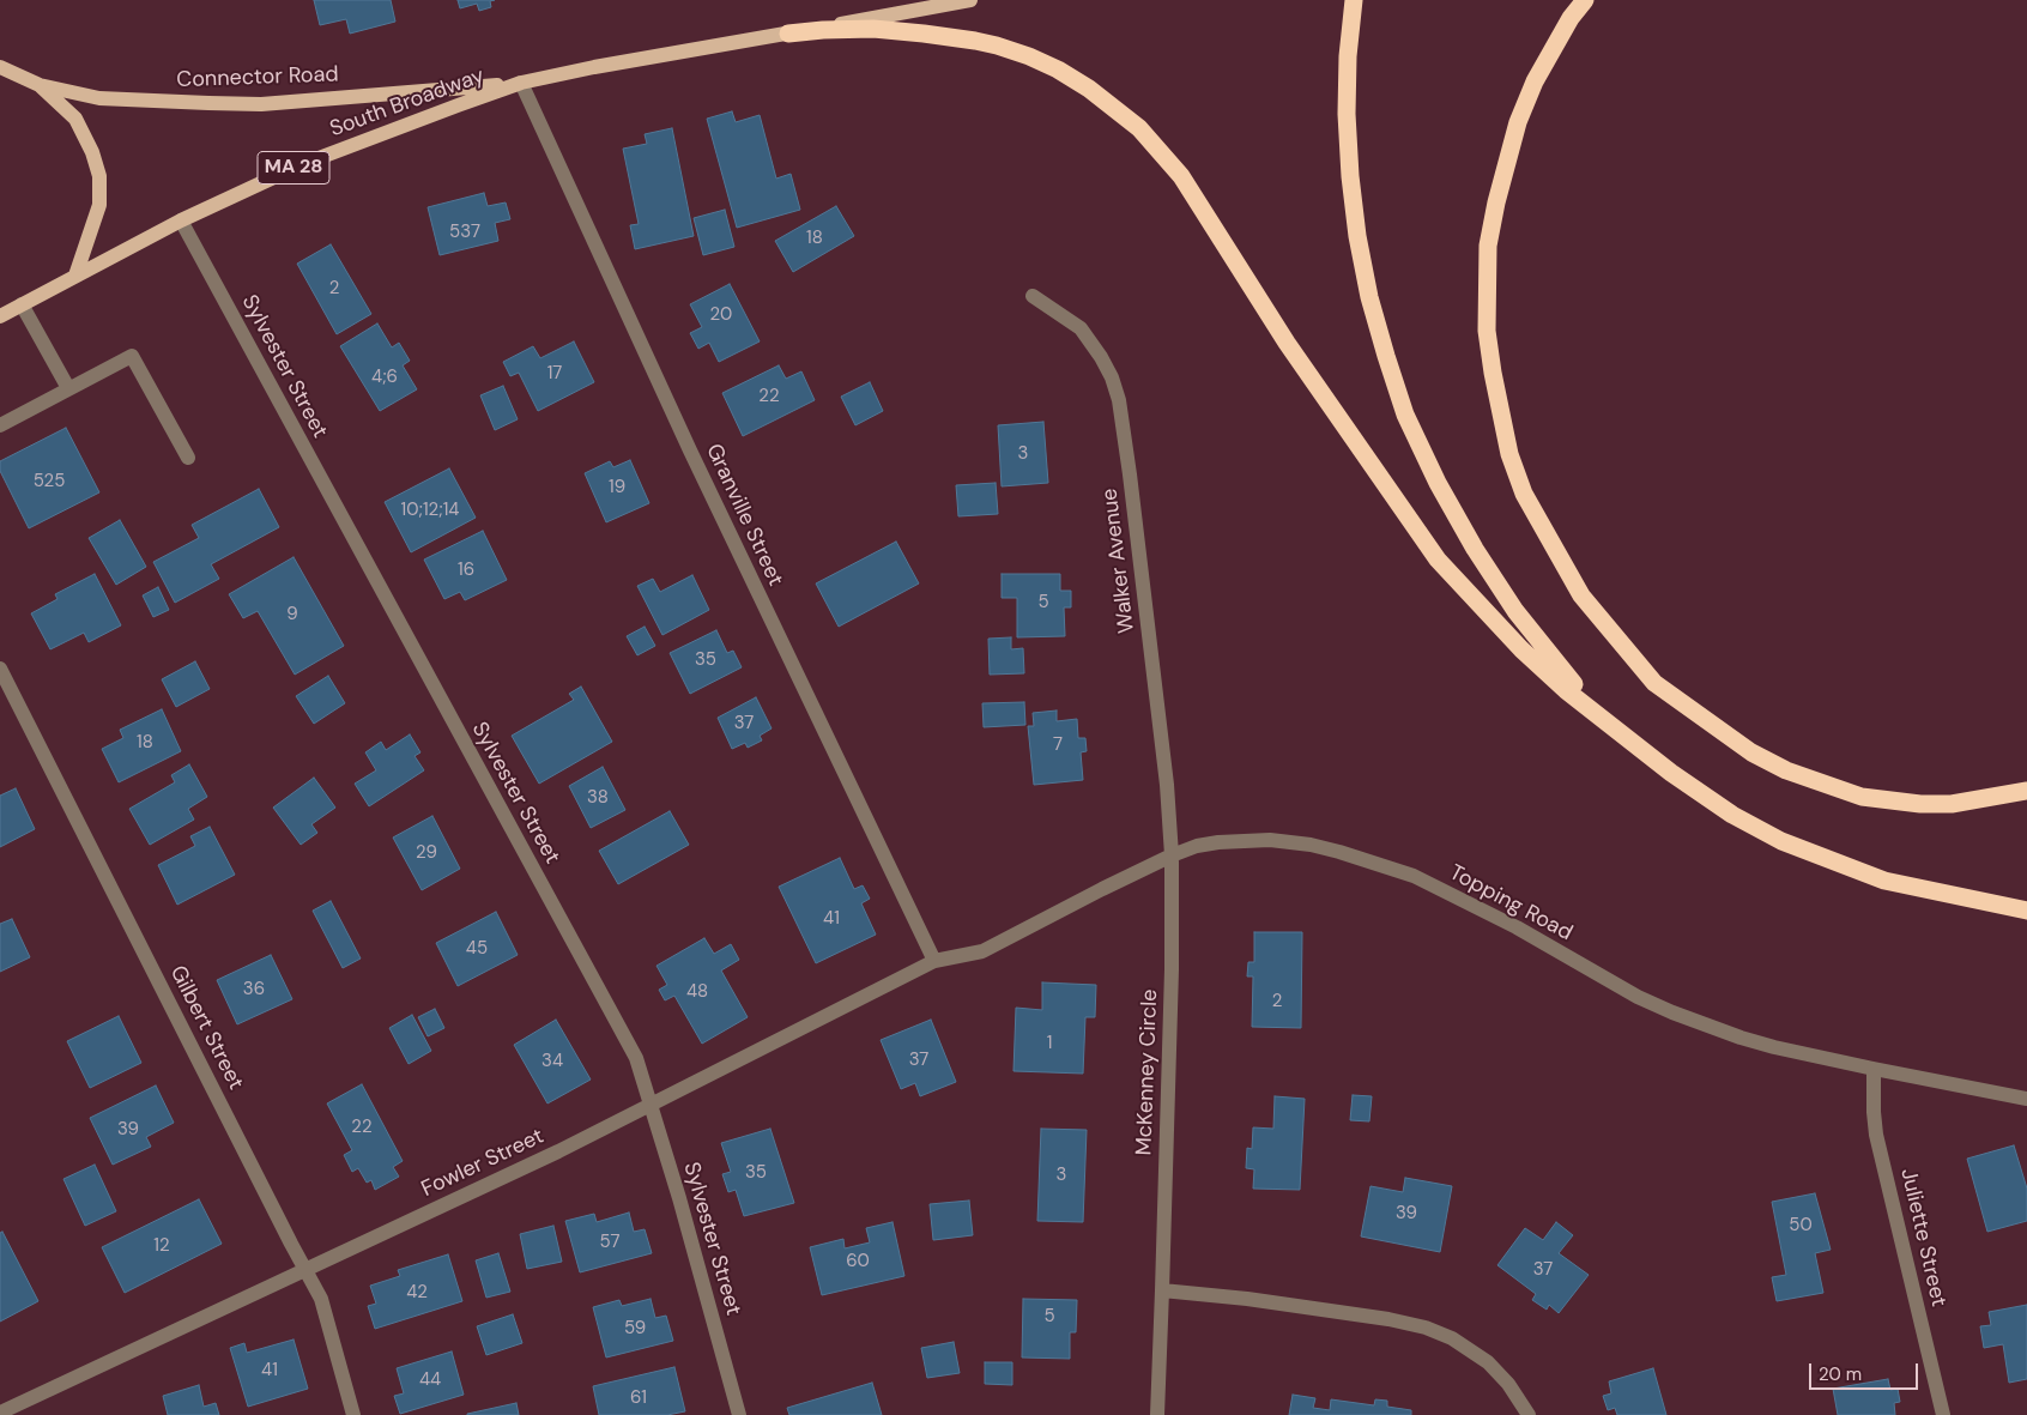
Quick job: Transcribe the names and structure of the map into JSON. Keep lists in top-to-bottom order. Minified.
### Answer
{"streets":{"main road":["Connector Road","South Broadway","MA 28"],"street":["Sylvester Street","Granville Street","Walker Avenue","Topping Road","Gilbert Street","McKenney Circle","Fowler Street","Juliette Street"]},"crossings":[["Connector Road","South Broadway"],["Connector Road","Granville Street"],["South Broadway","MA 28"],["South Broadway","Sylvester Street"],["South Broadway","Granville Street"],["Sylvester Street","Fowler Street"],["Granville Street","Fowler Street"],["Walker Avenue","Topping Road"],["Walker Avenue","McKenney Circle"],["Topping Road","McKenney Circle"],["Topping Road","Fowler Street"],["Topping Road","Juliette Street"],["Gilbert Street","Fowler Street"]],"house_numbers":["537","18","2","20","17","4;6","22","3","525","19","10;12;14","16","5","9","35","37","18","7","38","29","41","45","36","48","2","1","37","34","22","39","35","3","39","50","57","12","60","37","42","5","59","41","44","61"],"scale_bar":"20 m"}
